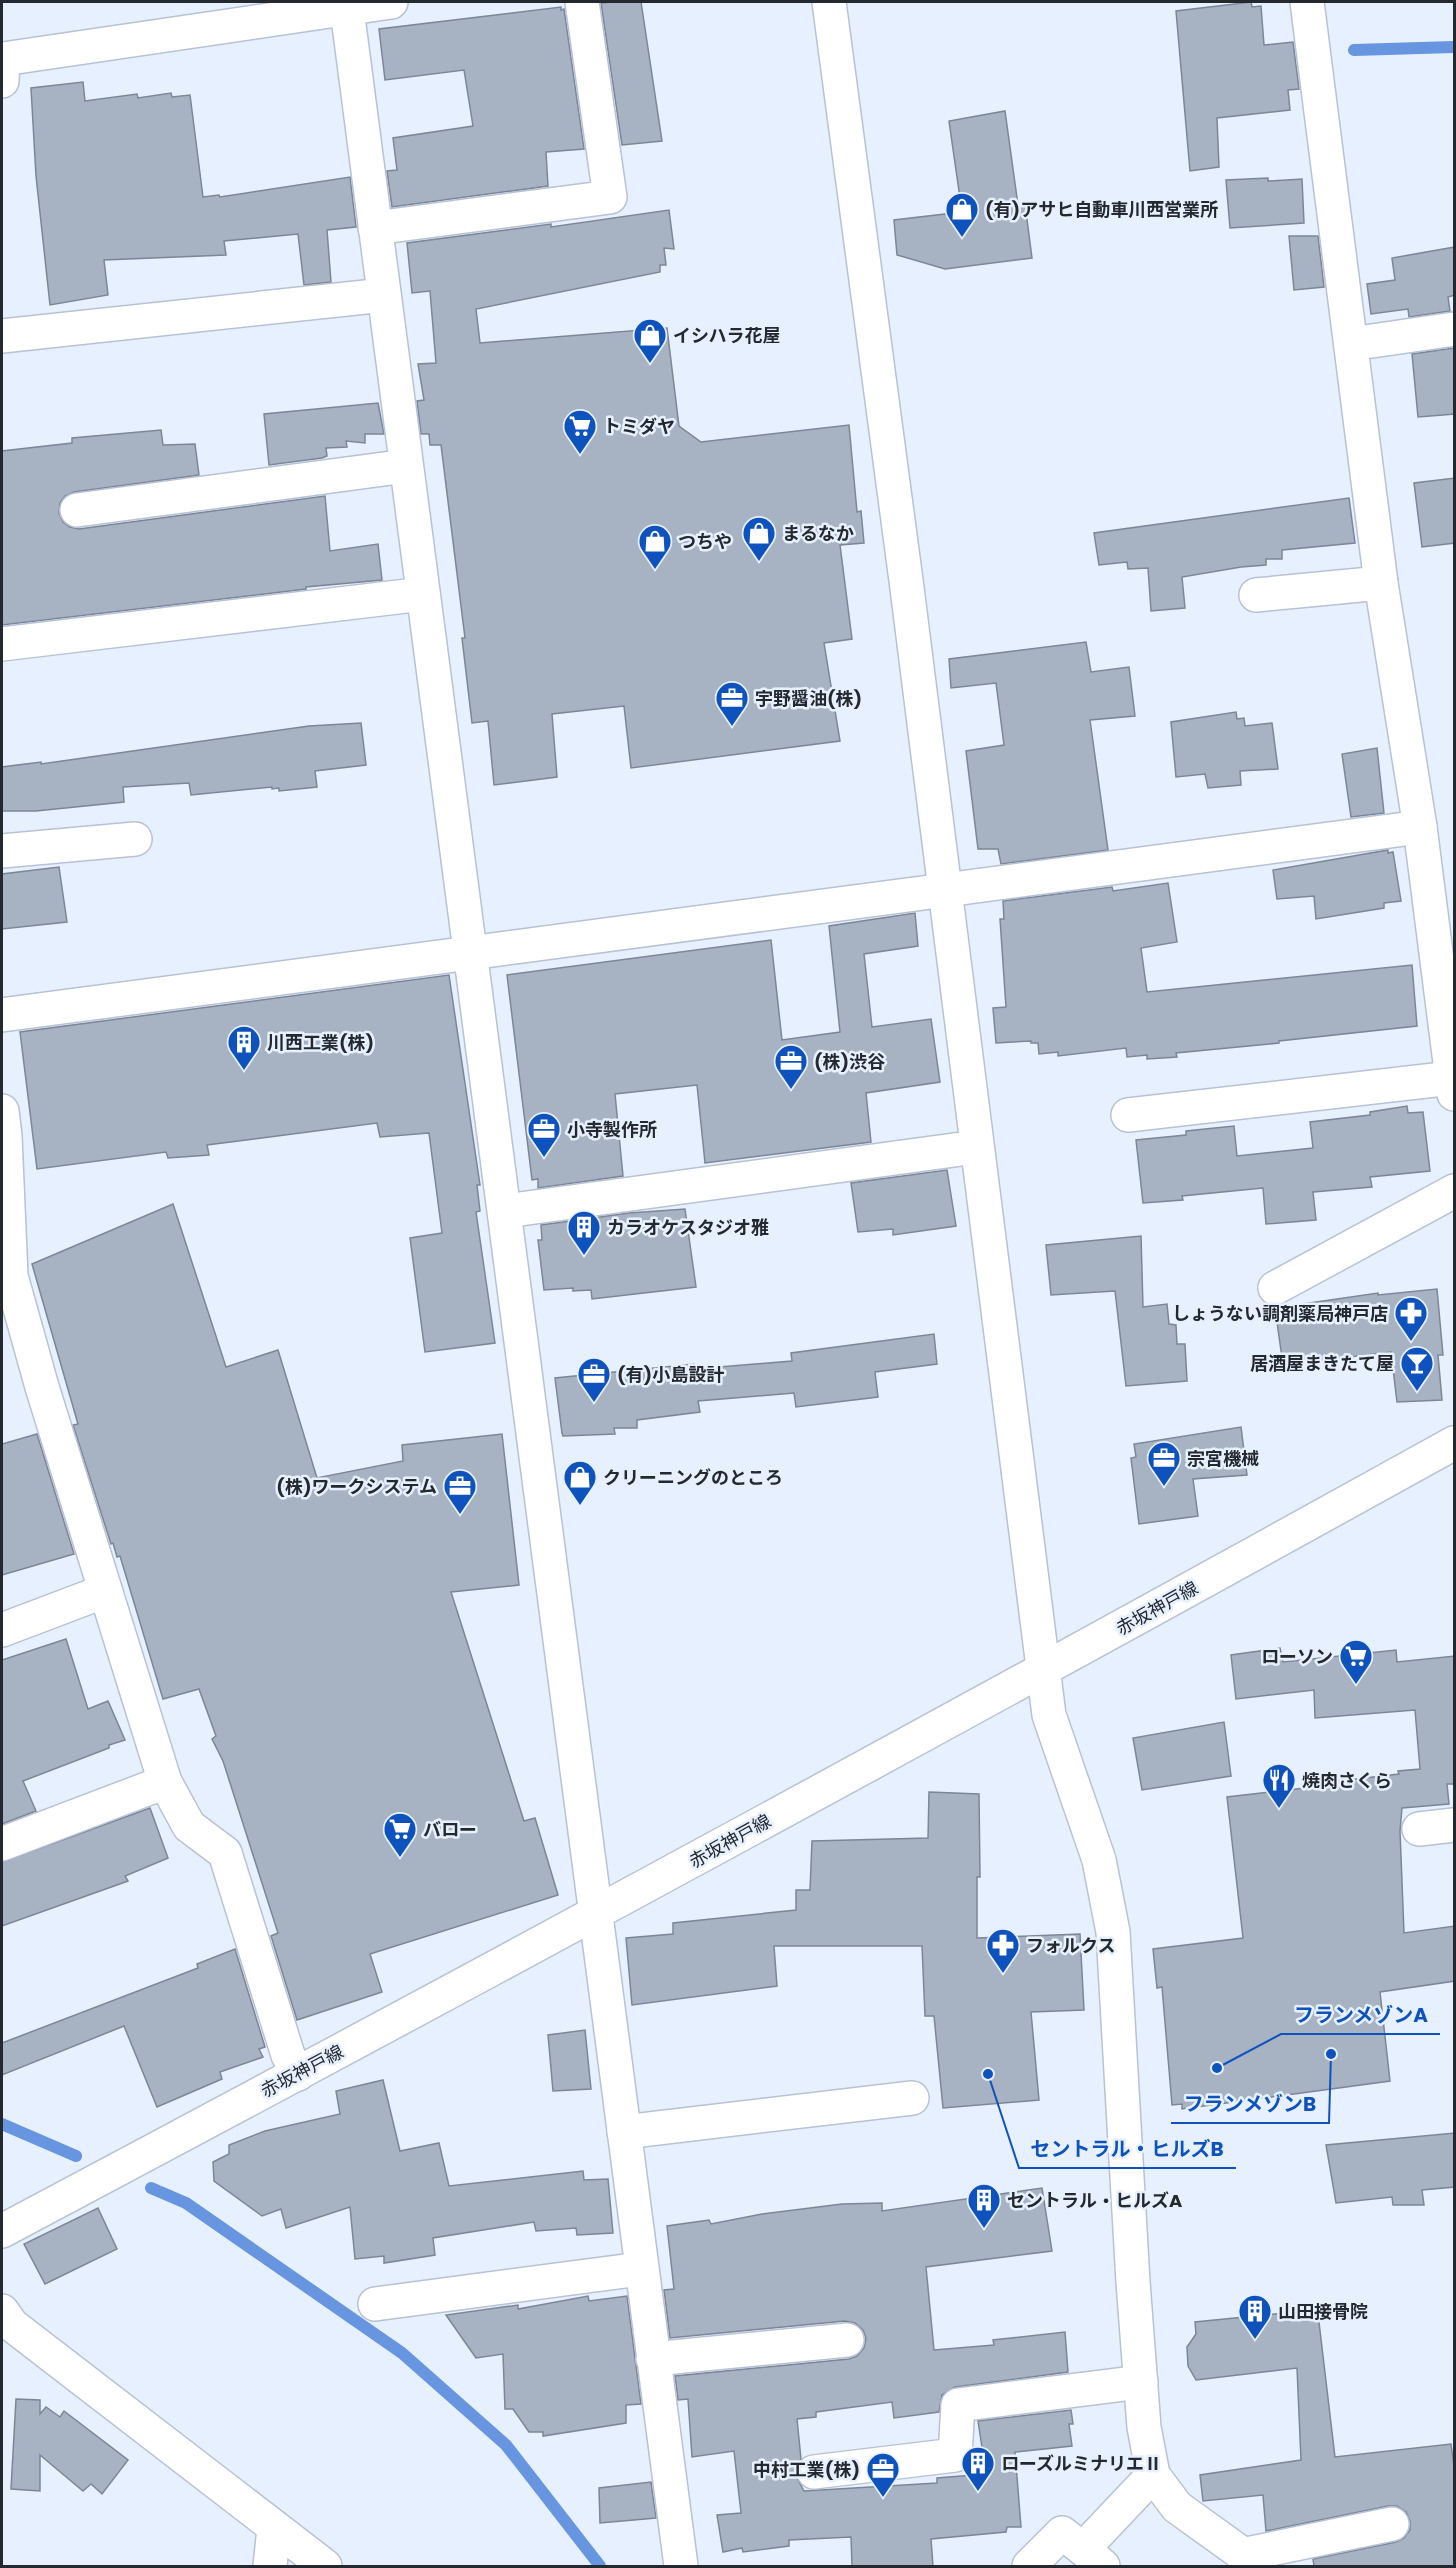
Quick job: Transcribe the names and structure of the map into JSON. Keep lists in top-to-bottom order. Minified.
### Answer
{"streets":{"street":["赤坂神戸線"]},"places":{"shop":["(有)アサヒ自動車川西営業所","イシハラ花屋","まるなか","つちや","クリーニングのところ"],"supermarket":["トミダヤ","ローソン","バロー"],"office":["宇野醤油(株)","(株)渋谷","小寺製作所","(有)小島設計","宗宮機械","(株)ワークシステム","中村工業(株)"],"building":["川西工業(株)","カラオケスタジオ雅","セントラル・ヒルズA","山田接骨院","ローズルミナリエⅡ"],"pharmacy":["しょうない調剤薬局神戸店","フォルクス"],"bar":["居酒屋まきたて屋"],"restaurant":["焼肉さくら"],"other":["フランメゾンB","フランメゾンA","セントラル・ヒルズB"]}}
